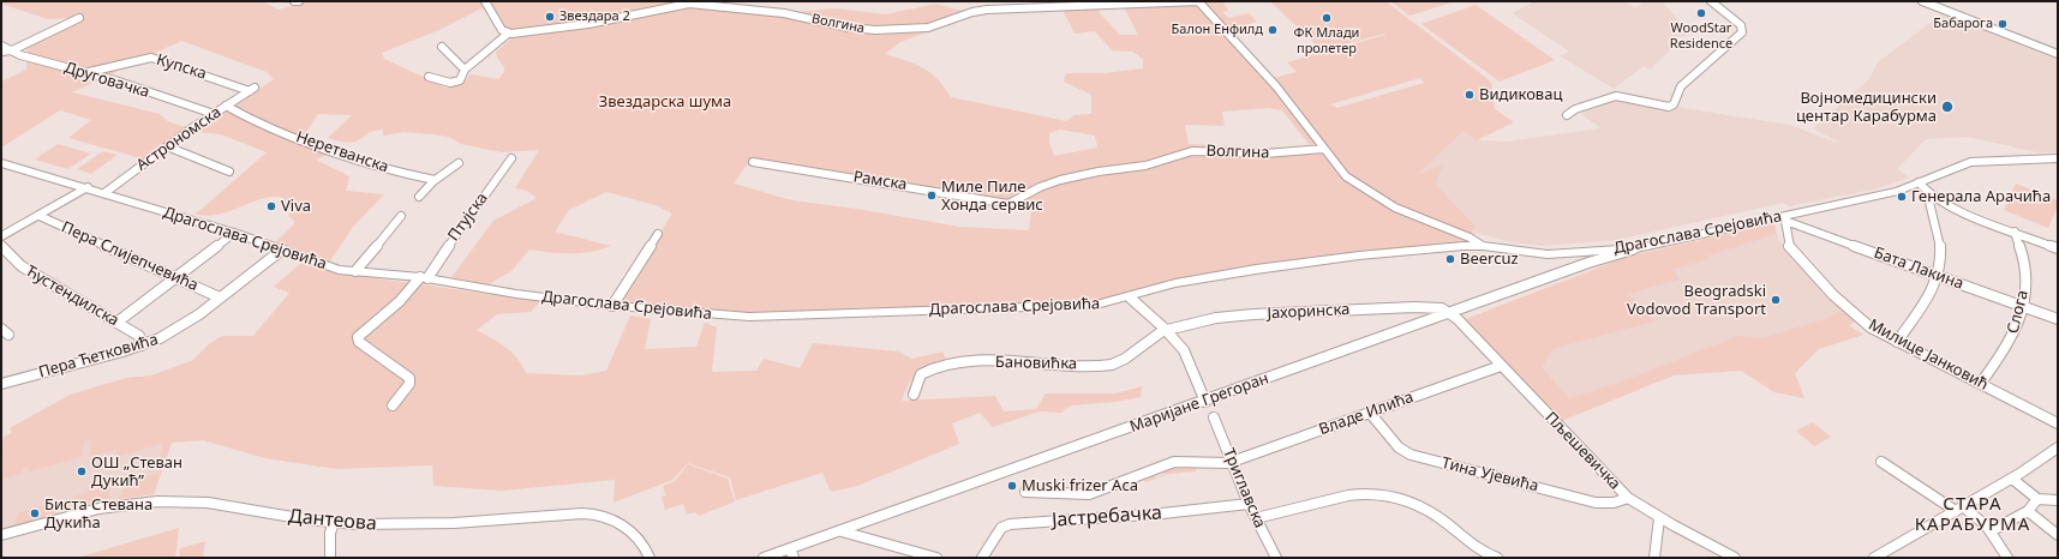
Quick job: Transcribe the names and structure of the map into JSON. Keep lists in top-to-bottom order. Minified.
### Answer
{"streets":{"main road":["Драгослава Срејовића"],"street":["Волгина","Купска","Друговачка","Астрономска","Неретванска","Рамска","Птујска","Пера Слијепчевића","Бата Лакина","Ћустендилска","Јахоринска","Слога","Милице Јанковић","Пера Ћетковића","Бановићка","Маријане Грегоран","Владе Илића","Пљешевичка","Тина Ујевића","Триглавска","Јастребачка","Дантеова"]},"crossings":[["Волгина","Рамска"],["Волгина","Драгослава Срејовића"],["Купска","Друговачка"],["Купска","Астрономска"],["Друговачка","Астрономска"],["Астрономска","Неретванска"],["Астрономска","Драгослава Срејовића"],["Птујска","Драгослава Срејовића"],["Драгослава Срејовића","Бата Лакина"],["Драгослава Срејовића","Милице Јанковић"],["Драгослава Срејовића","Пера Ћетковића"],["Драгослава Срејовића","Маријане Грегоран"],["Пера Слијепчевића","Пера Ћетковића"],["Бата Лакина","Слога"],["Бата Лакина","Милице Јанковић"],["Ћустендилска","Пера Ћетковића"],["Јахоринска","Бановићка"],["Јахоринска","Маријане Грегоран"],["Јахоринска","Пљешевичка"],["Слога","Милице Јанковић"],["Маријане Грегоран","Пљешевичка"],["Владе Илића","Пљешевичка"],["Владе Илића","Тина Ујевића"],["Владе Илића","Триглавска"],["Пљешевичка","Тина Ујевића"],["Триглавска","Јастребачка"]],"districts":["СТАРА КАРАБУРМА"],"parks":["Звездарска шума"],"places":["WoodStar Residence","Звездара 2","ФК Млади пролетер","Бабарога","Балон Енфилд","Видиковац","Војномедицински центар Карабурма","Миле Пиле Хонда сервис","Генерала Арачића","Viva","Beercuz","Beogradski Vodovod Transport","ОШ „Стеван Дукић”","Muski frizer Aca","Биста Стевана Дукића"]}
